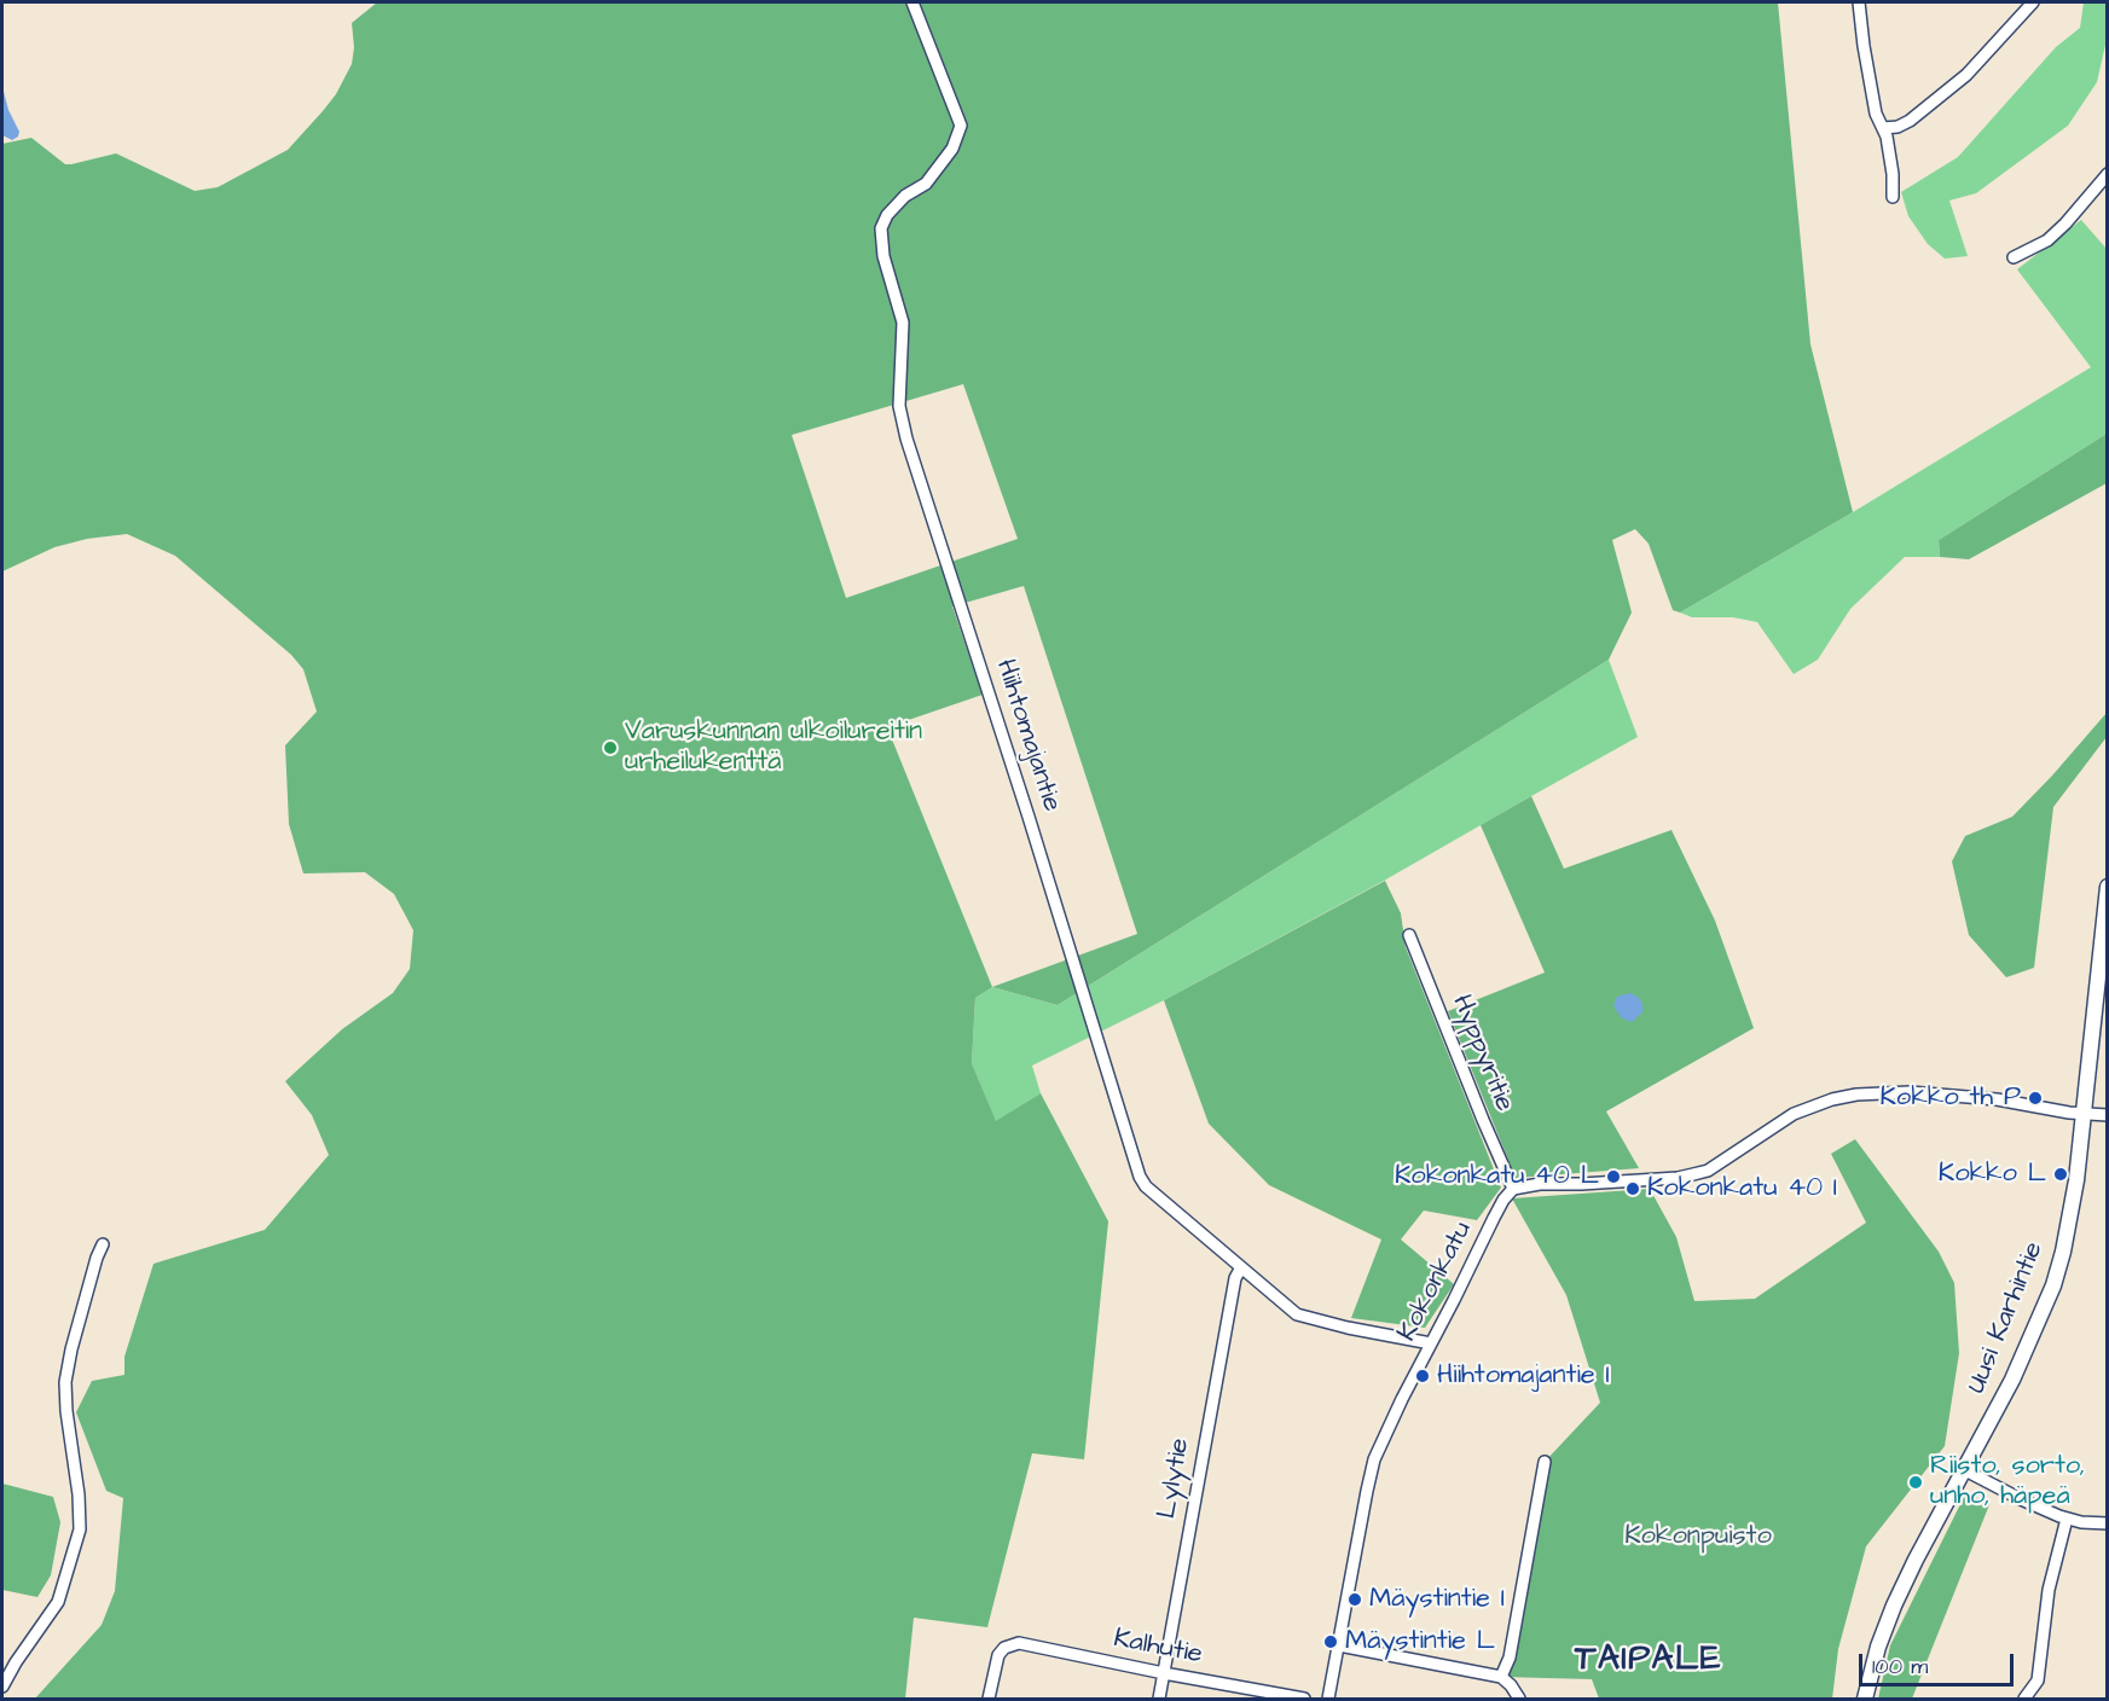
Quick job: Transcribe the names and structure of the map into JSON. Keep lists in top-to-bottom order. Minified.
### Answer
{"streets":{"street":["Hiihtomajantie","Hyppyritie","Kokonkatu","Uusi Karhintie","Lylytie","Kalhutie"]},"crossings":[["Hiihtomajantie","Kokonkatu"],["Hiihtomajantie","Lylytie"],["Hyppyritie","Kokonkatu"],["Lylytie","Kalhutie"]],"districts":["TAIPALE"],"parks":["Kokonpuisto"],"places":["Varuskunnan ulkoilureitin urheilukenttä","Kokko th P","Kokko L","Kokonkatu 40 L","Kokonkatu 40 I","Hiihtomajantie I","Riisto, sorto, unho, häpeä","Mäystintie I","Mäystintie L"],"scale_bar":"100 m"}
